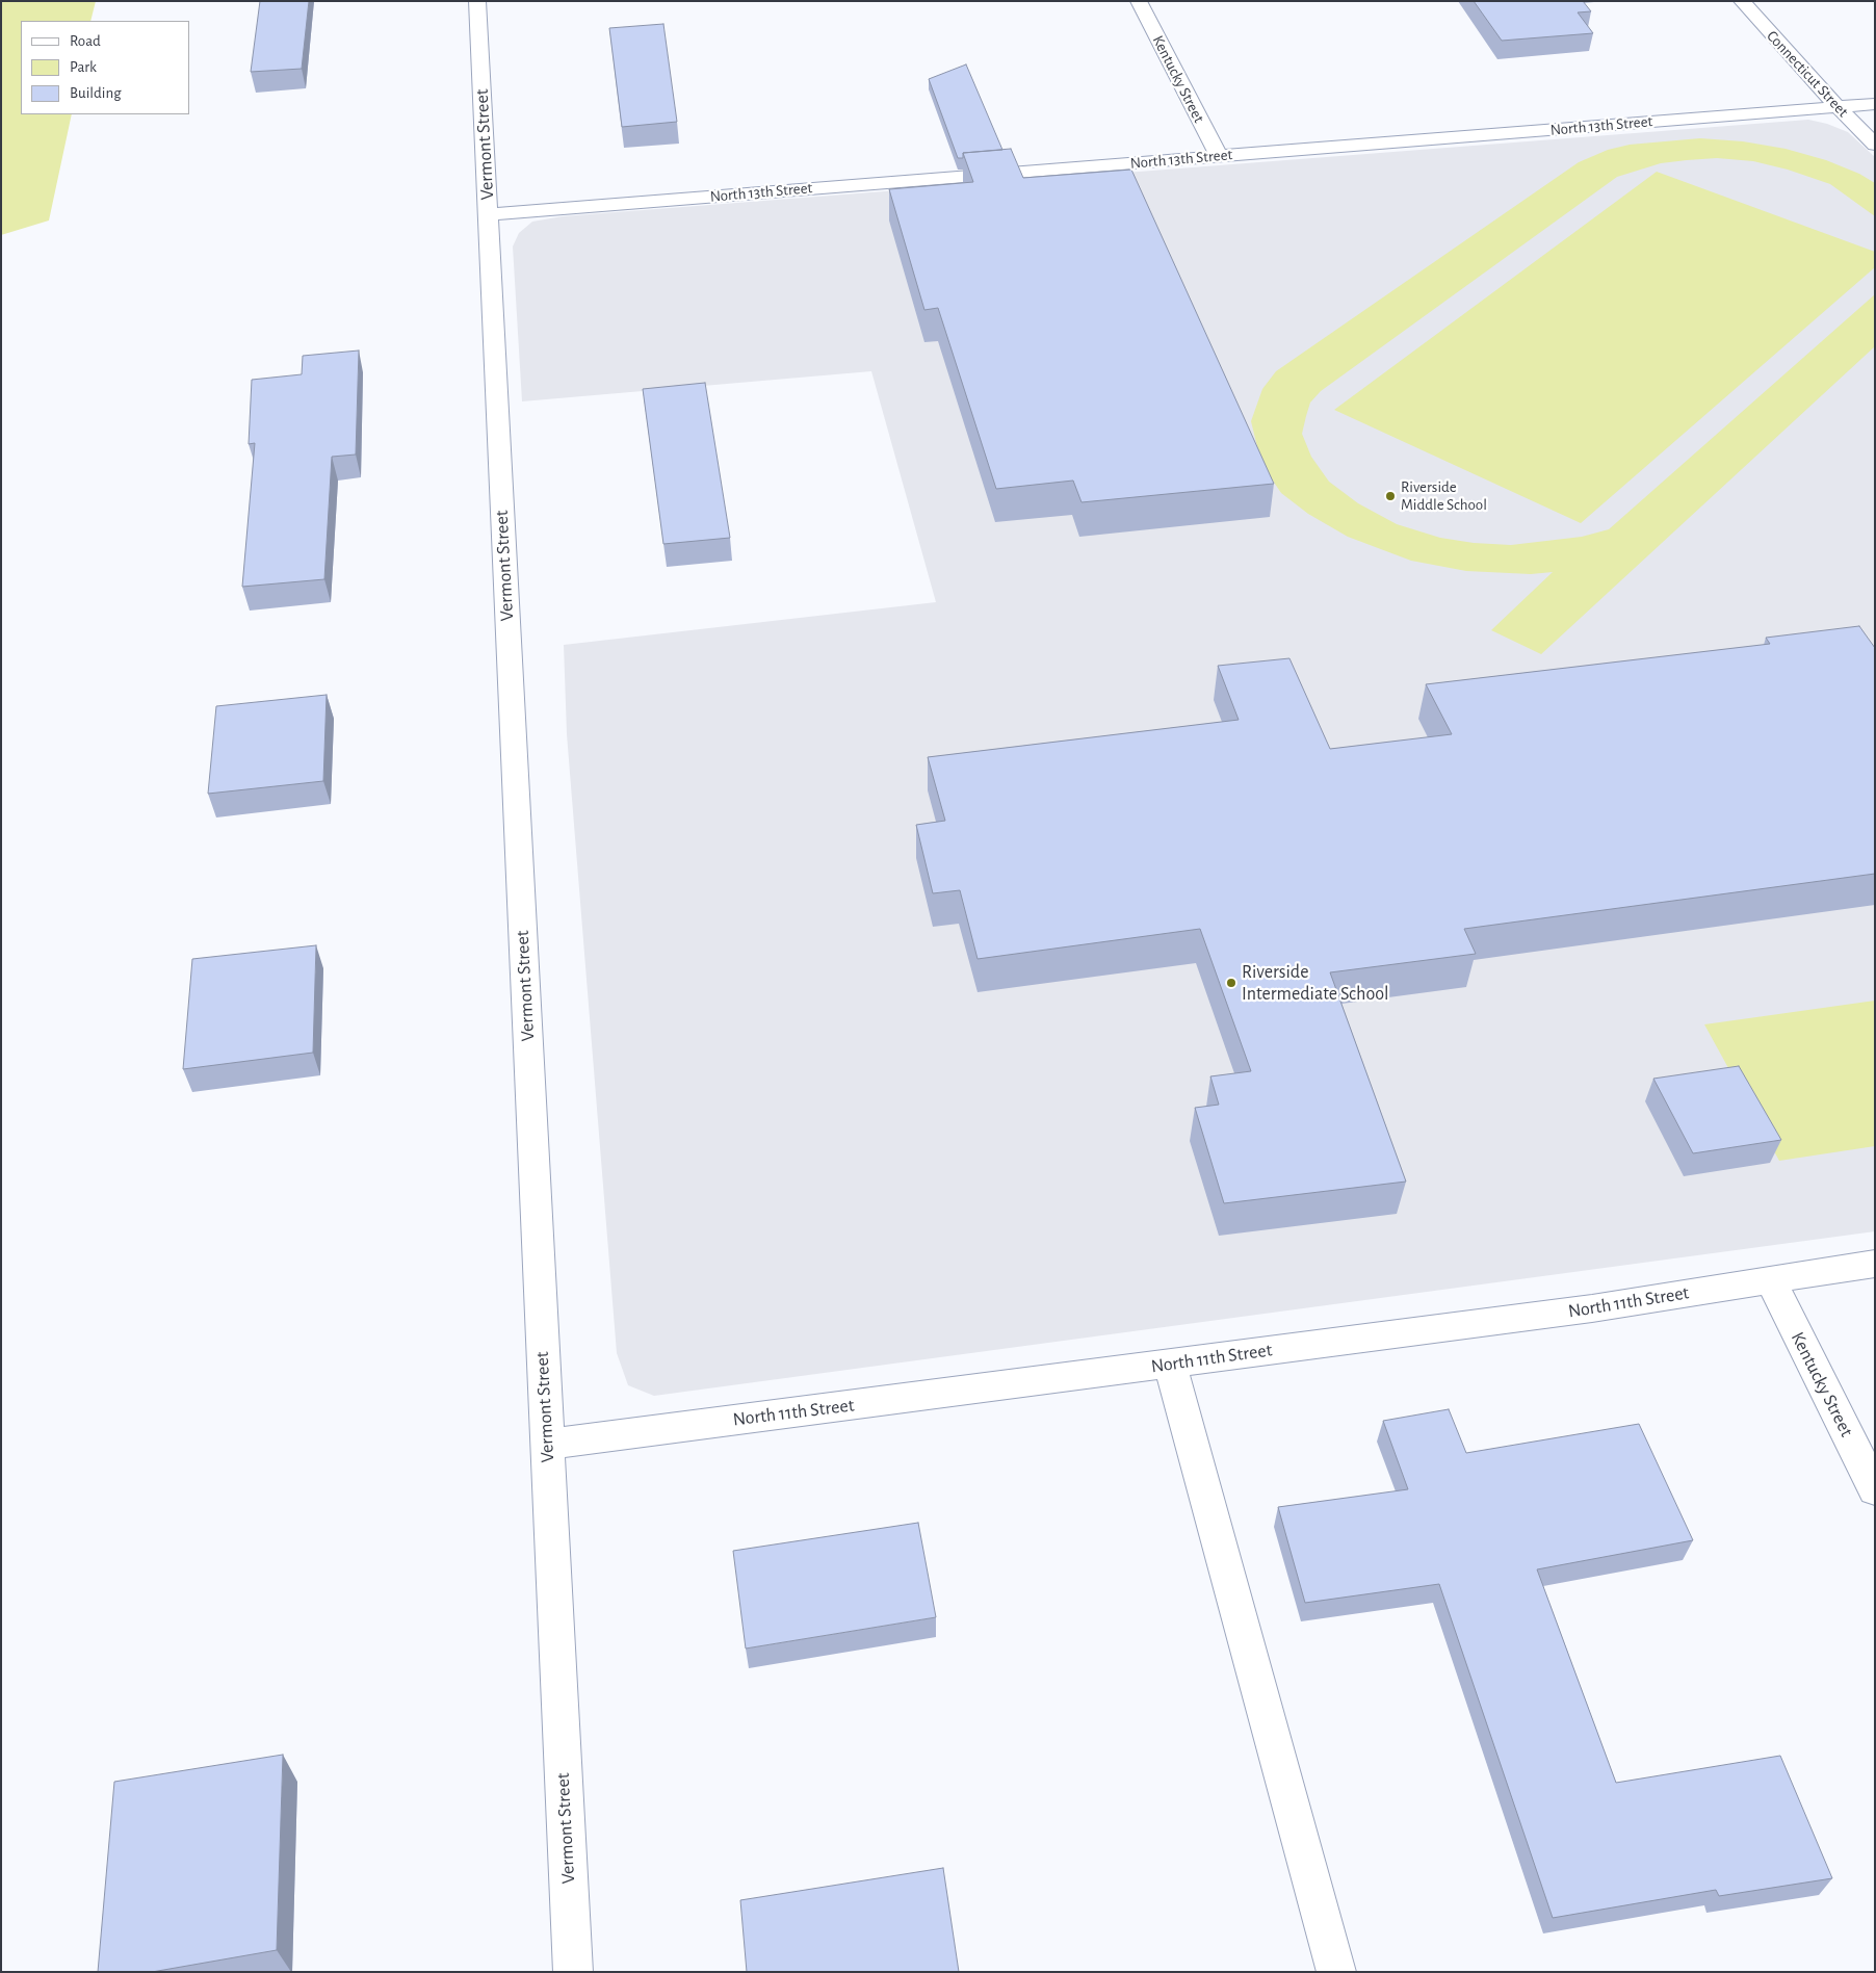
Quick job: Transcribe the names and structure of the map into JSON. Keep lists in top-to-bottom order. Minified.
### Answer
{"streets":{"street":["Connecticut Street","Kentucky Street","North 13th Street","Vermont Street","North 11th Street"]},"crossings":[["Connecticut Street","North 13th Street"],["Kentucky Street","North 13th Street"],["Kentucky Street","North 11th Street"],["North 13th Street","Vermont Street"],["Vermont Street","North 11th Street"]],"places":["Riverside Middle School","Riverside Intermediate School"],"legend":["Road","Park","Building"]}
